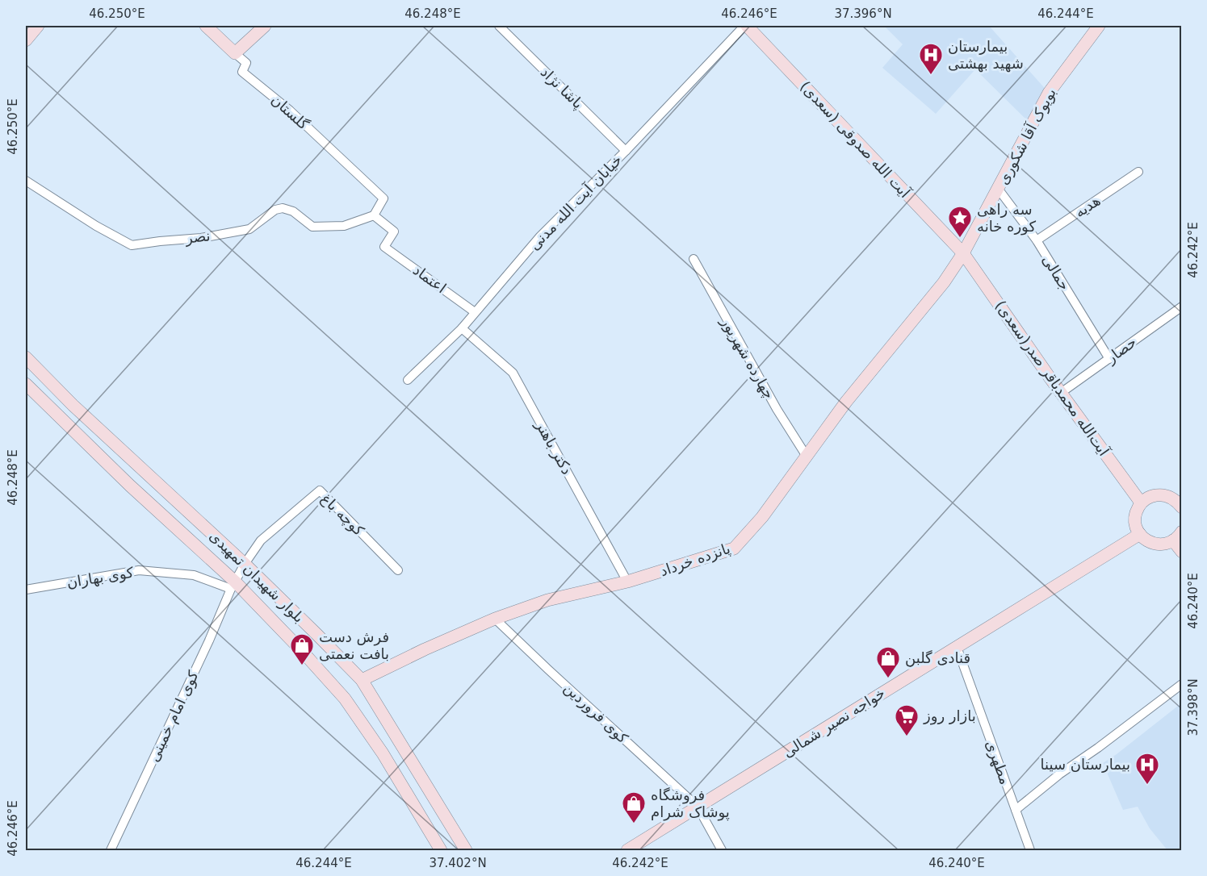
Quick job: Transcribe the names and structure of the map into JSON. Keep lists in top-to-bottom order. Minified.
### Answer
{"streets":{"street":["پاشا نژاد","گلستان","بویوک آقا شکوری","آیت الله صدوقی (سعدی)","خیابان آیت الله مدنی","هدیه","نصر","جمالی","اعتماد","حصار","چهارده شهریور","آیت‌الله محمدباقر صدر(سعدی)","دکتر باهنر","کوچه باغ","پانزده خرداد","بلوار شهیدان تمهیدی","کوی بهاران","کوی فروردین","کوی امام خمینی","خواجه نصیر شمالی","مطهری"]},"crossings":[["پاشا نژاد","خیابان آیت الله مدنی"],["گلستان","نصر"],["گلستان","اعتماد"],["بویوک آقا شکوری","آیت الله صدوقی (سعدی)"],["بویوک آقا شکوری","جمالی"],["بویوک آقا شکوری","آیت‌الله محمدباقر صدر(سعدی)"],["بویوک آقا شکوری","پانزده خرداد"],["آیت الله صدوقی (سعدی)","خیابان آیت الله مدنی"],["آیت الله صدوقی (سعدی)","آیت‌الله محمدباقر صدر(سعدی)"],["آیت الله صدوقی (سعدی)","پانزده خرداد"],["خیابان آیت الله مدنی","اعتماد"],["خیابان آیت الله مدنی","دکتر باهنر"],["هدیه","جمالی"],["نصر","اعتماد"],["جمالی","حصار"],["حصار","آیت‌الله محمدباقر صدر(سعدی)"],["چهارده شهریور","پانزده خرداد"],["آیت‌الله محمدباقر صدر(سعدی)","پانزده خرداد"],["دکتر باهنر","پانزده خرداد"],["کوچه باغ","بلوار شهیدان تمهیدی"],["کوچه باغ","کوی امام خمینی"],["پانزده خرداد","بلوار شهیدان تمهیدی"],["پانزده خرداد","کوی فروردین"],["بلوار شهیدان تمهیدی","کوی بهاران"],["بلوار شهیدان تمهیدی","کوی امام خمینی"],["کوی بهاران","کوی امام خمینی"],["کوی فروردین","خواجه نصیر شمالی"],["خواجه نصیر شمالی","مطهری"]],"places":{"hospital":["بیمارستان شهید بهشتی","بیمارستان سینا"],"place":["سه راهی کوره خانه"],"shop":["فرش دست بافت نعمتی","قنادی گلبن","فروشگاه پوشاک شرام"],"supermarket":["بازار روز"]},"coordinates":["46.250°E","46.248°E","46.246°E","37.396°N","46.244°E","46.242°E","46.240°E","37.398°N","37.402°N"]}
